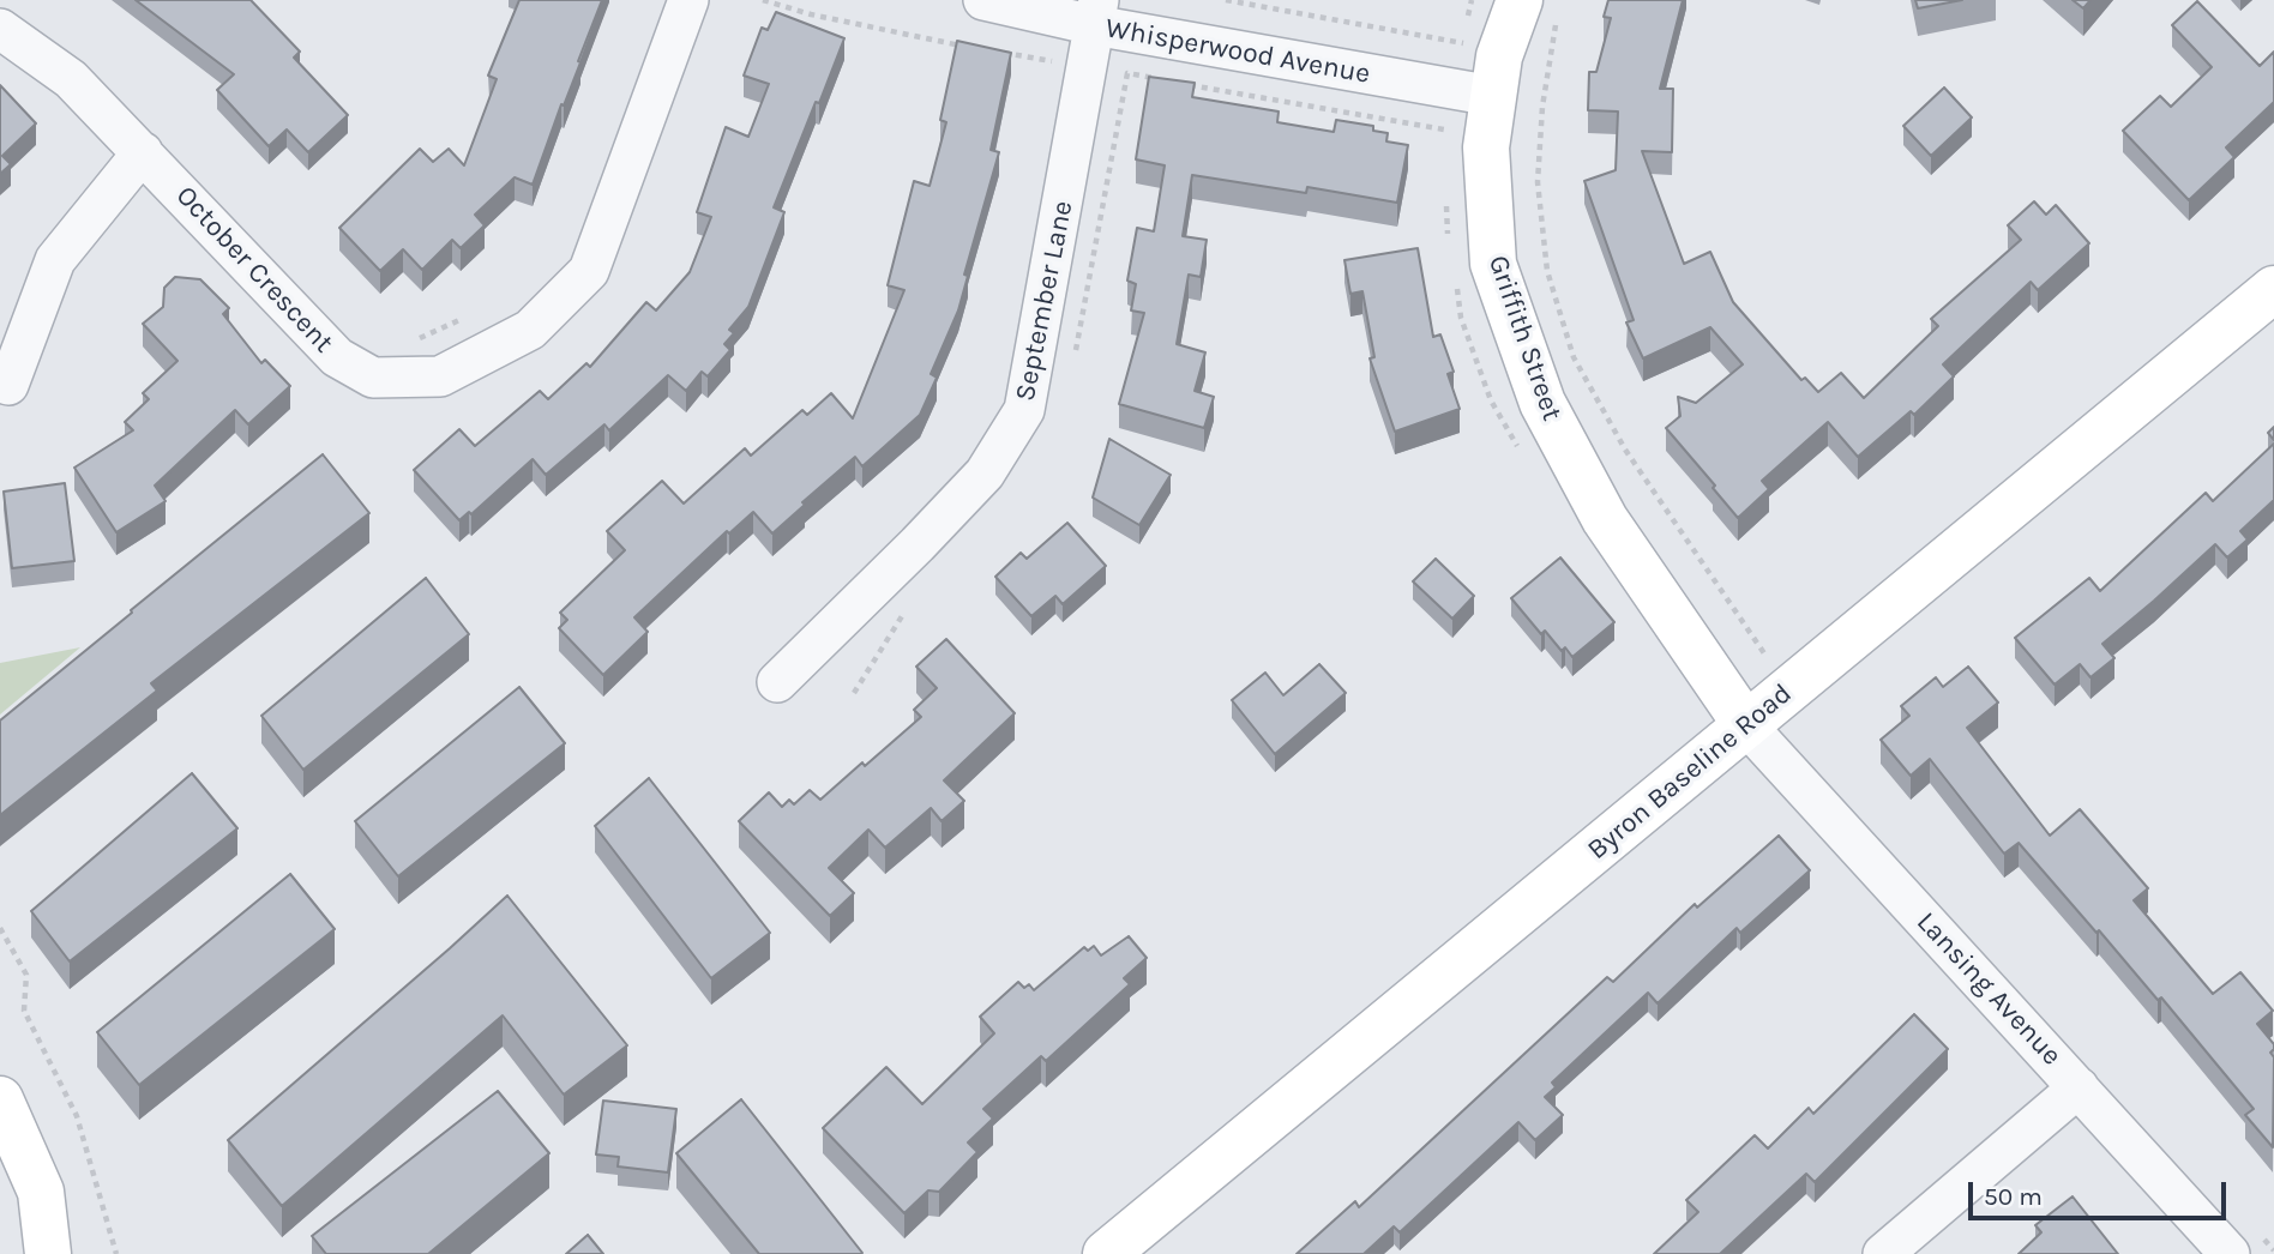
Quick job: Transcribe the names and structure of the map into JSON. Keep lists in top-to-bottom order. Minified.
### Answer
{"streets":{"main road":["Griffith Street","Byron Baseline Road"],"street":["Whisperwood Avenue","October Crescent","September Lane","Lansing Avenue"]},"crossings":[["Whisperwood Avenue","September Lane"],["Whisperwood Avenue","Griffith Street"],["Griffith Street","Byron Baseline Road"],["Griffith Street","Lansing Avenue"],["Byron Baseline Road","Lansing Avenue"]],"scale_bar":"50 m"}
